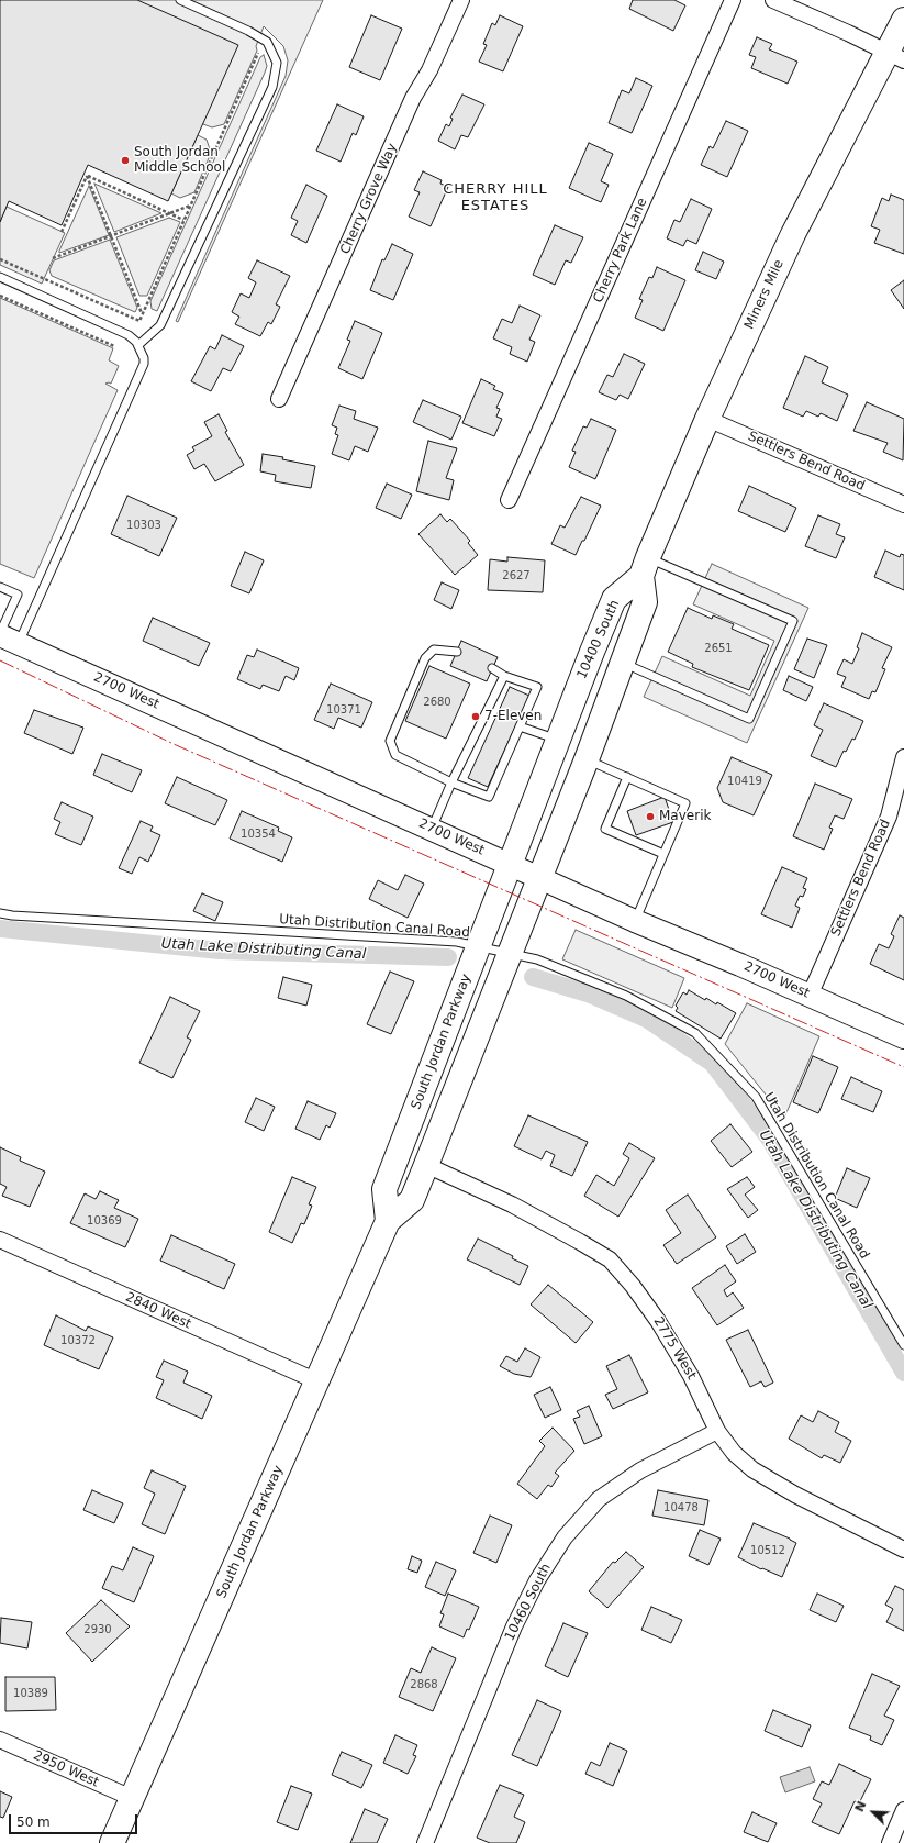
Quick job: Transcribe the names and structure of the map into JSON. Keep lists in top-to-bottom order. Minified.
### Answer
{"streets":{"main road":["Miners Mile","10400 South","2700 West","South Jordan Parkway"],"street":["Cherry Grove Way","Cherry Park Lane","Settlers Bend Road","2840 West","2775 West","10460 South","2950 West"],"lane":["Utah Distribution Canal Road"]},"crossings":[["Miners Mile","Settlers Bend Road"],["Miners Mile","10400 South"],["Settlers Bend Road","2700 West"],["10400 South","2700 West"],["10400 South","South Jordan Parkway"],["2700 West","South Jordan Parkway"],["Utah Distribution Canal Road","South Jordan Parkway"],["South Jordan Parkway","2840 West"],["South Jordan Parkway","2775 West"],["South Jordan Parkway","2950 West"],["2775 West","10460 South"]],"districts":["CHERRY HILL ESTATES"],"water":["Utah Lake Distributing Canal"],"places":["South Jordan Middle School","7-Eleven","Maverik"],"house_numbers":["10303","2627","2651","2680","10371","10419","10354","10369","10372","10478","10512","2930","2868","10389"],"scale_bar":"50 m","north":"top left"}
